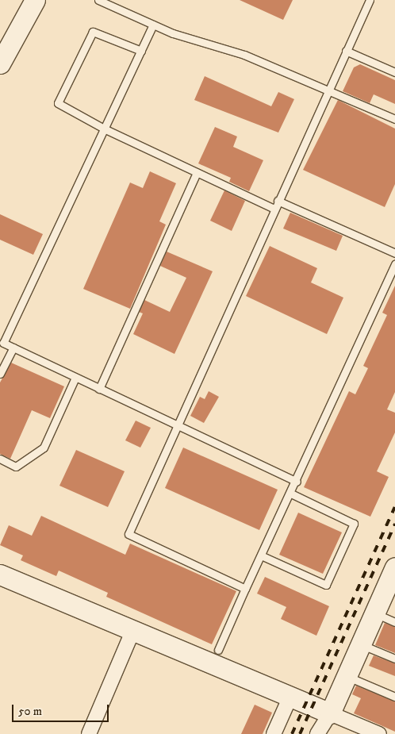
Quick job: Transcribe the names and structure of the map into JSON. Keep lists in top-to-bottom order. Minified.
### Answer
{"scale_bar":"50 m"}
